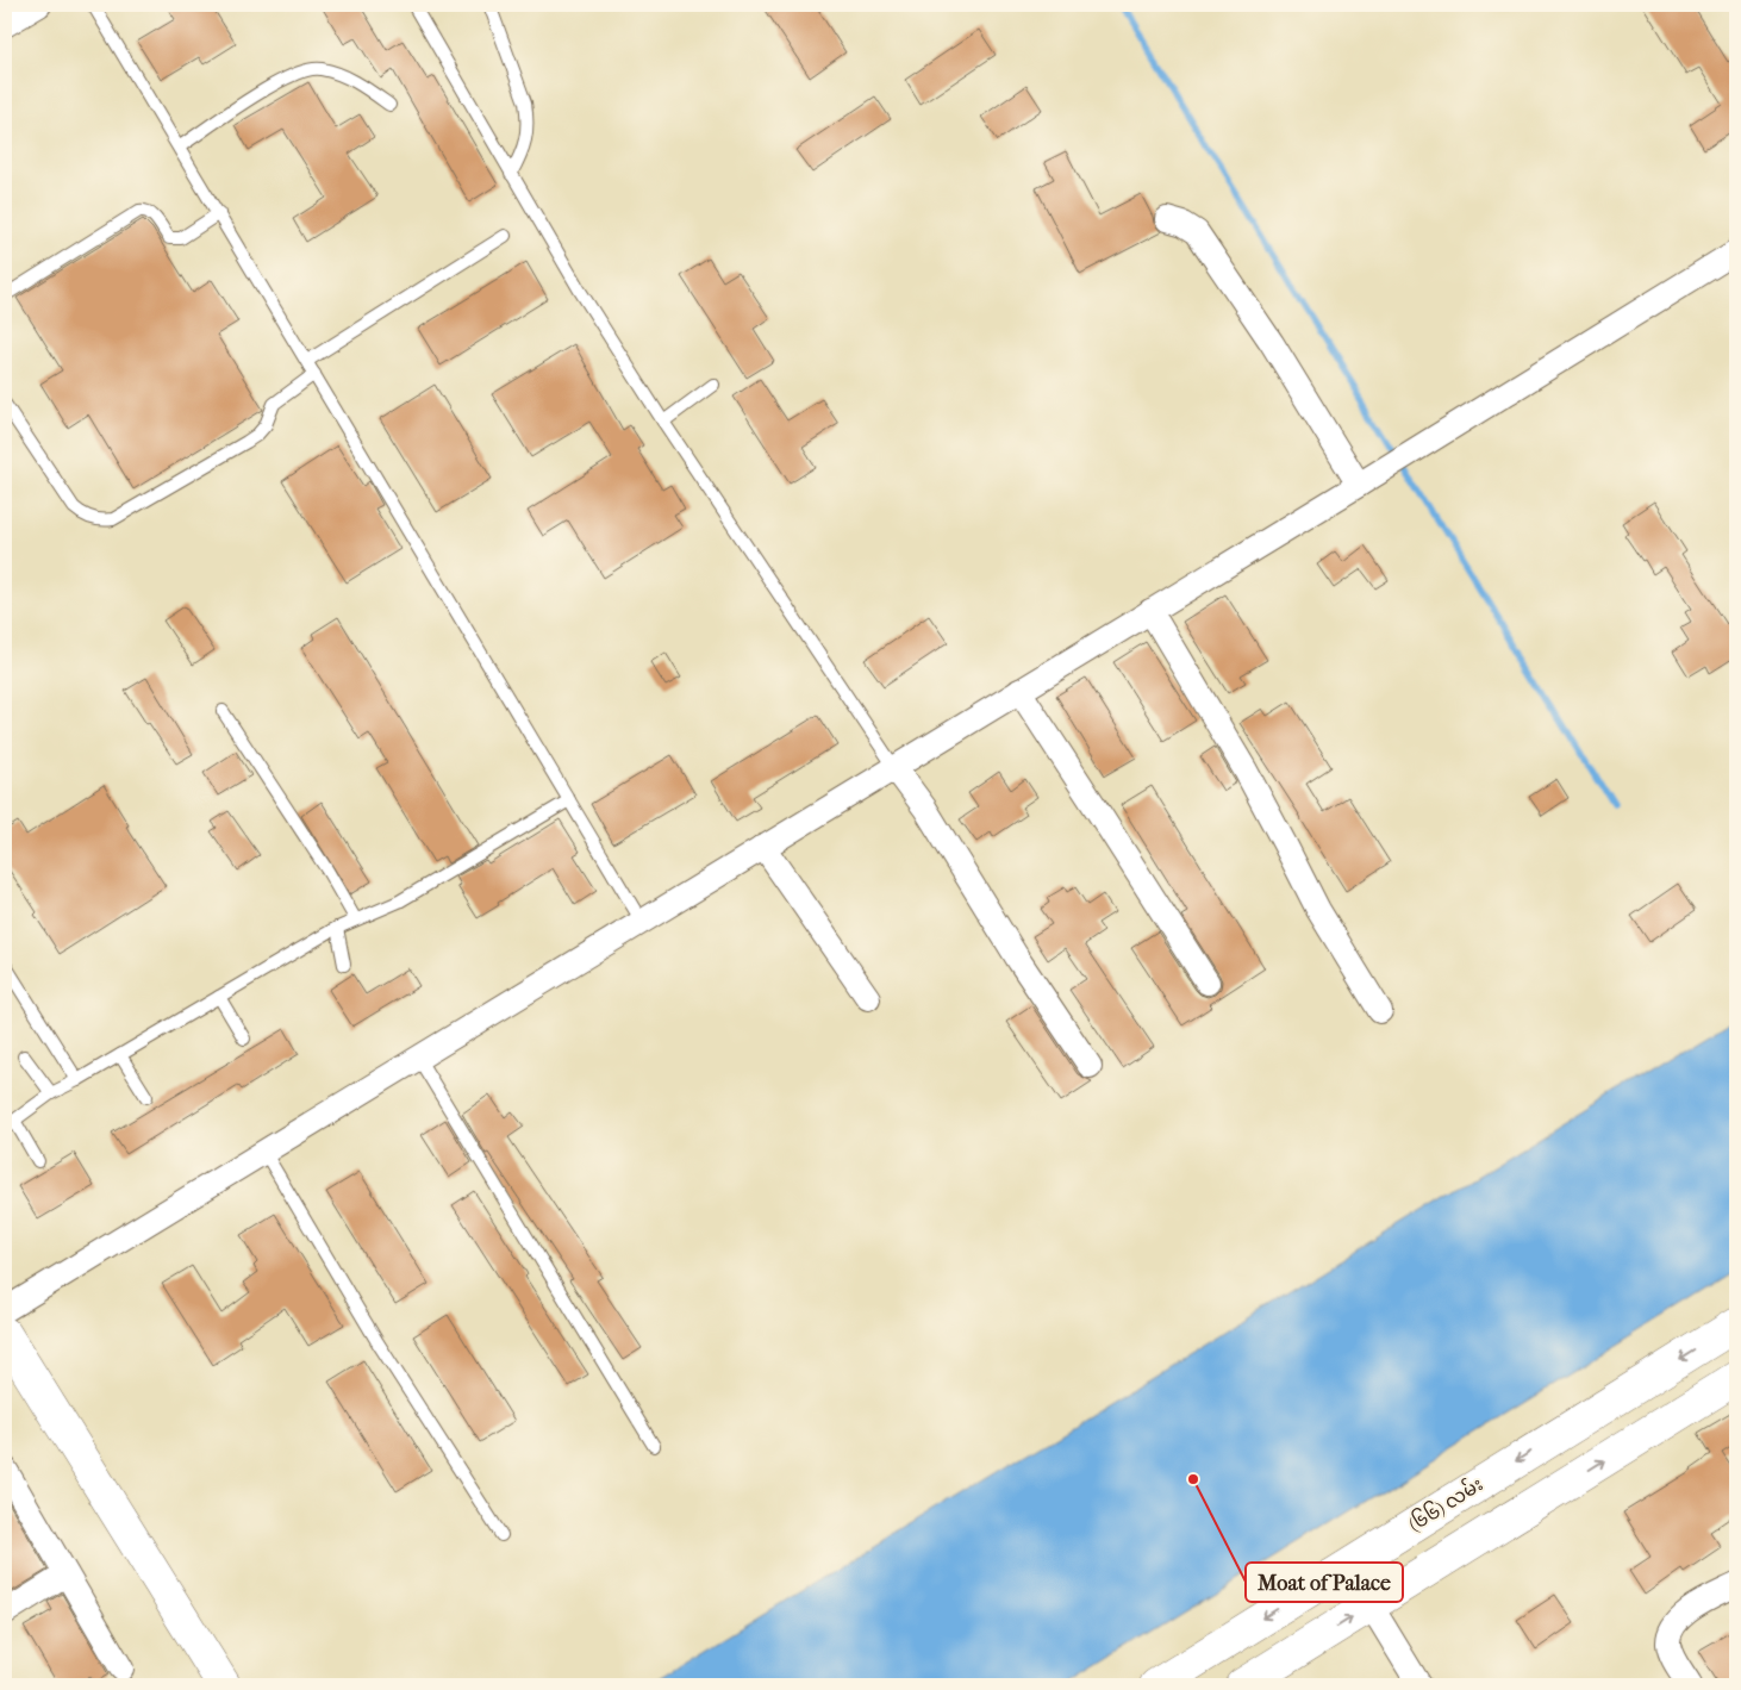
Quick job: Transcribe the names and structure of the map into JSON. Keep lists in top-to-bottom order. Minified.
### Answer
{"streets":{"main road":["(၆၆) လမ်း"]},"places":["Moat of Palace"]}
